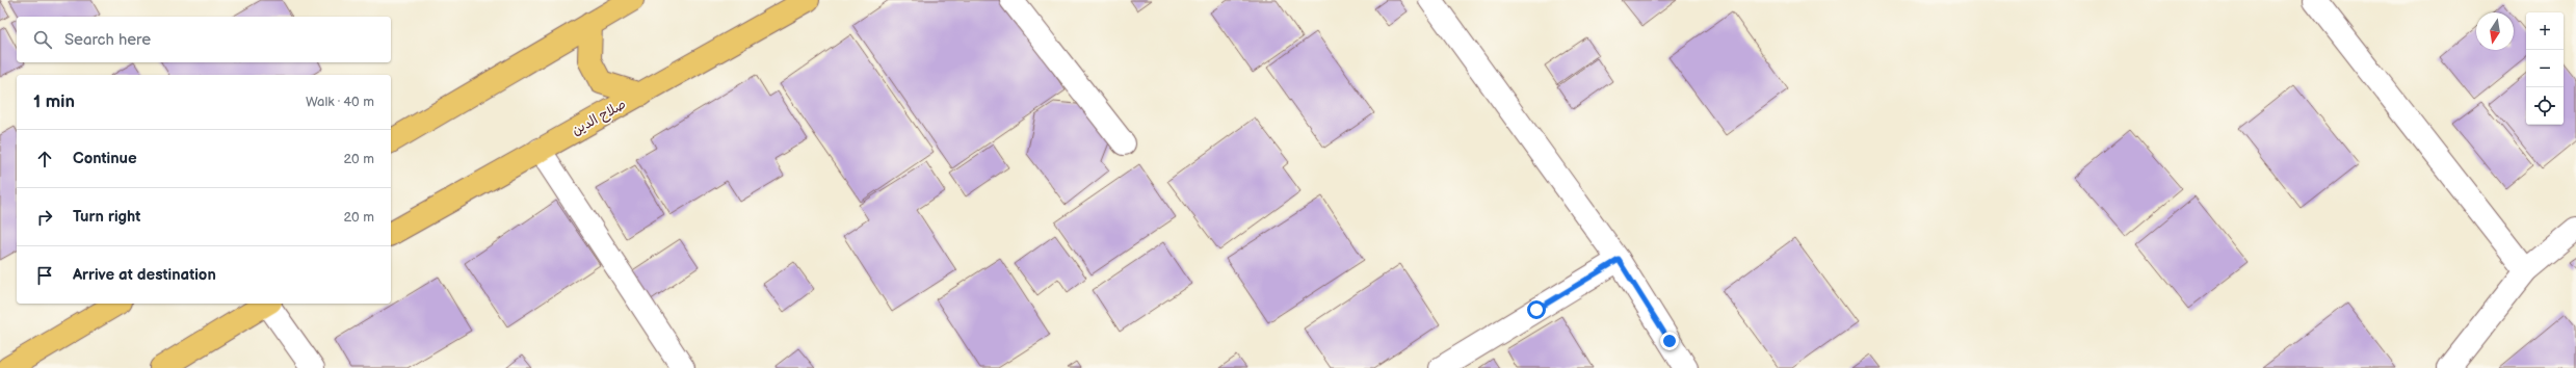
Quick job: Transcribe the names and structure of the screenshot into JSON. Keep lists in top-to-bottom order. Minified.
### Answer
{"streets":{"highway":["صلاح الدين"]},"north":"bottom","page":{"map_buttons":["+","−"],"search":"Search here","heading":["1 min","Walk · 40 m"],"list":[["Continue","20 m"],["Turn right","20 m"],"Arrive at destination"]}}
